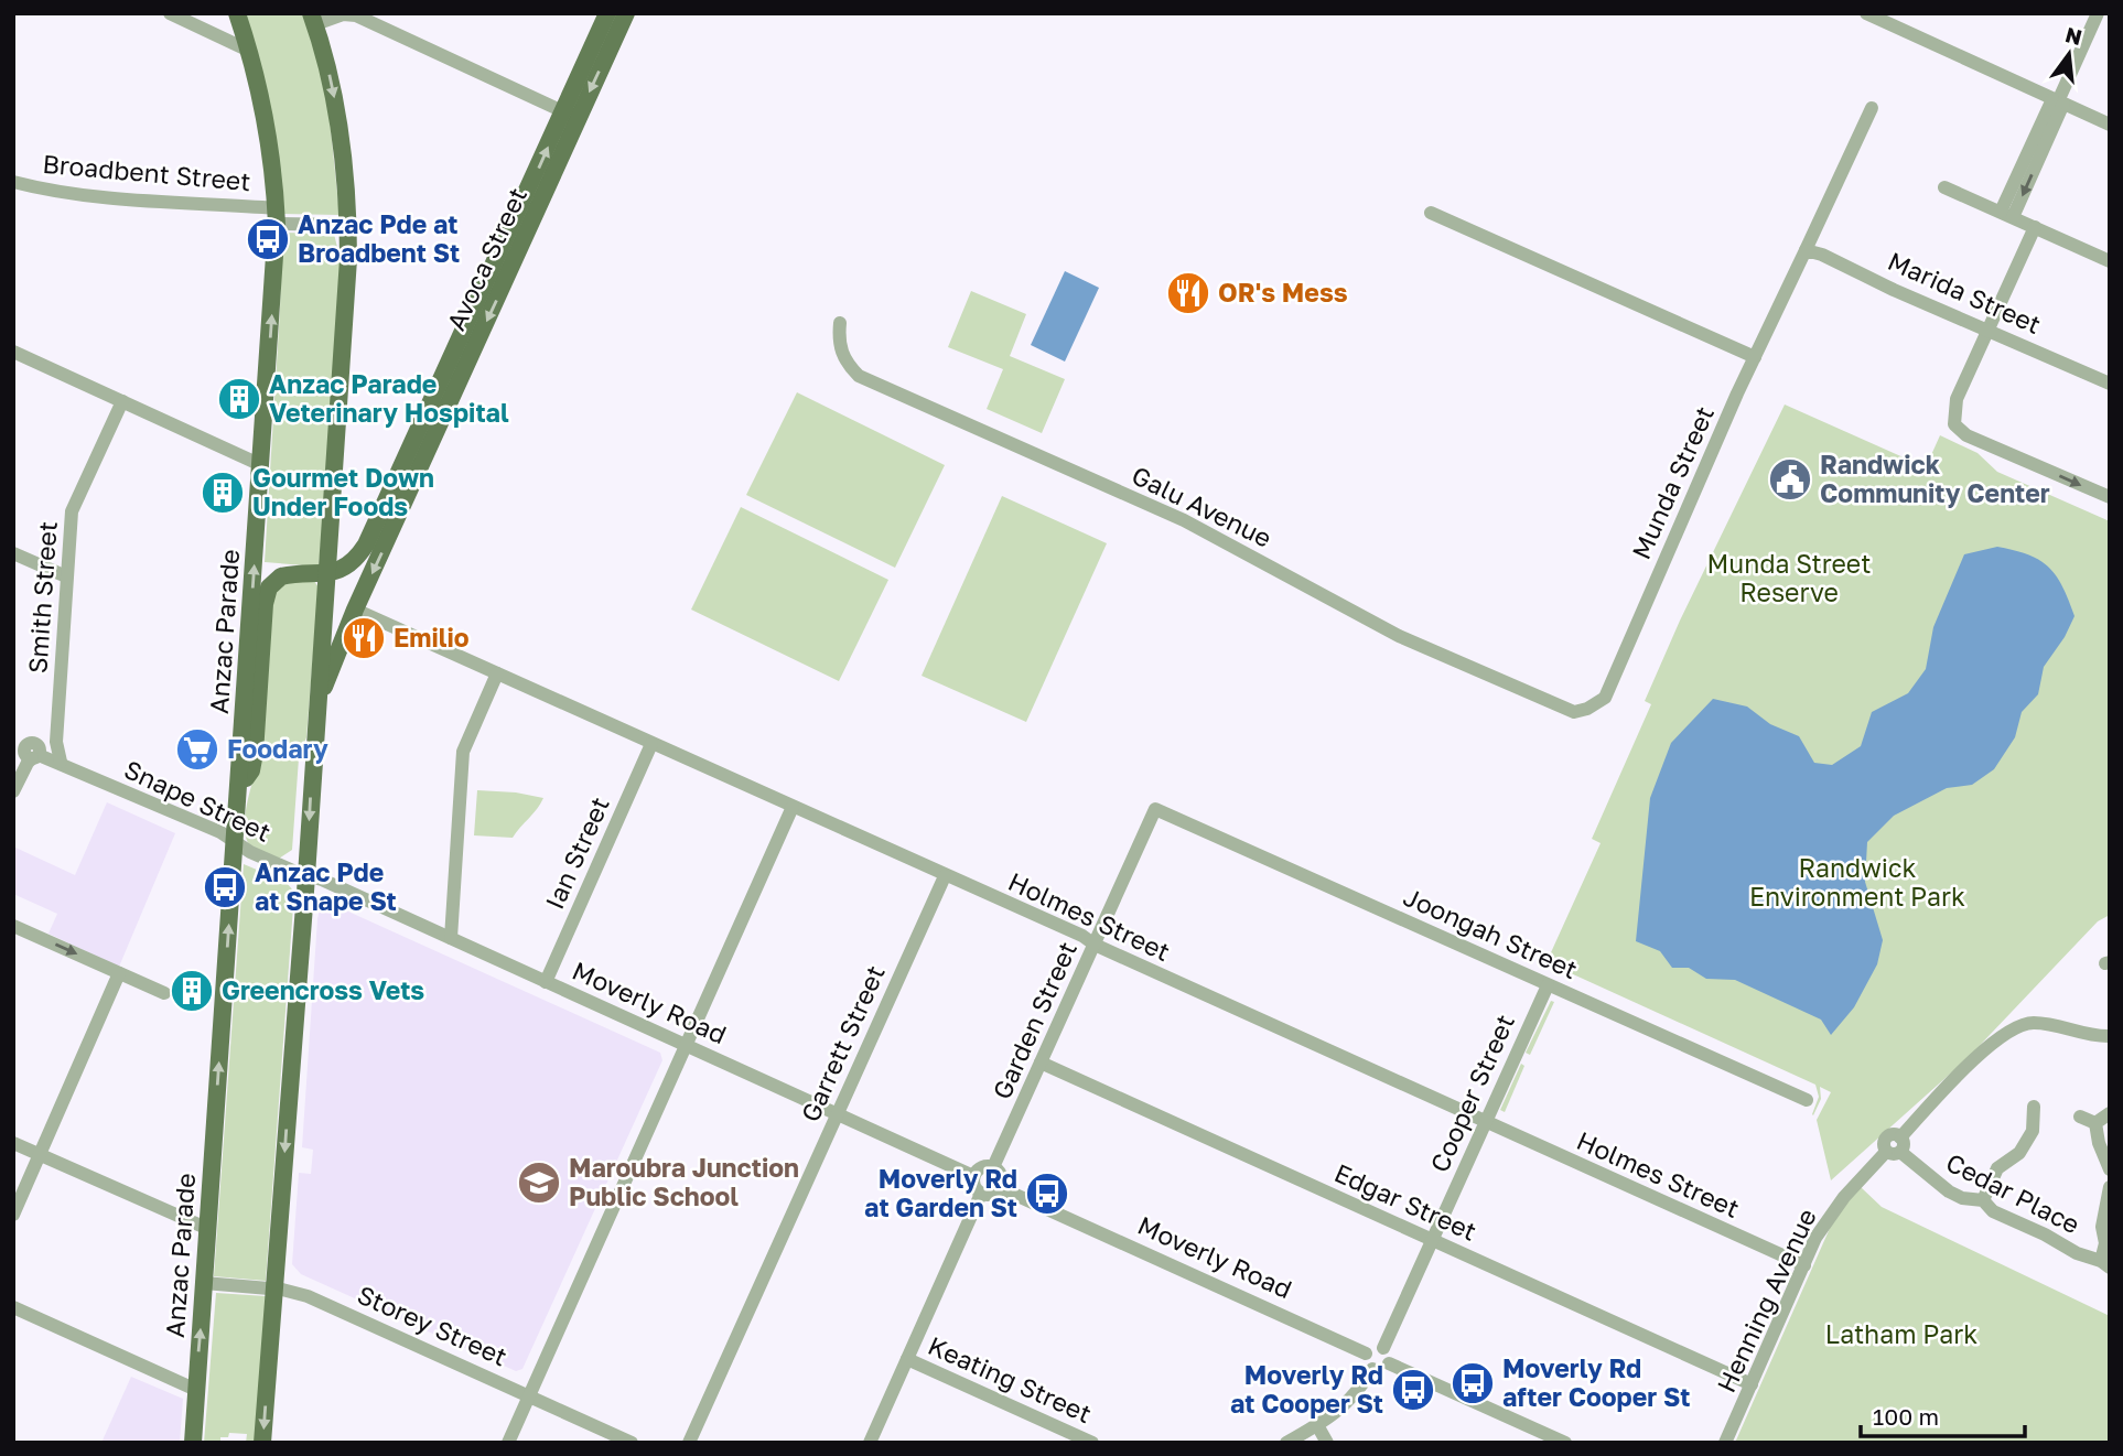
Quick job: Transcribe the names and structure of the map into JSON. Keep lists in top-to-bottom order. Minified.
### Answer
{"streets":{"main road":["Avoca Street","Anzac Parade"],"street":["Broadbent Street","Marida Street","Munda Street","Galu Avenue","Smith Street","Snape Street","Ian Street","Holmes Street","Joongah Street","Moverly Road","Garden Street","Garrett Street","Cooper Street","Cedar Place","Edgar Street","Henning Avenue","Storey Street","Keating Street"]},"crossings":[["Broadbent Street","Anzac Parade"],["Avoca Street","Holmes Street"],["Marida Street","Munda Street"],["Munda Street","Galu Avenue"],["Smith Street","Snape Street"],["Anzac Parade","Snape Street"],["Anzac Parade","Storey Street"],["Snape Street","Moverly Road"],["Ian Street","Holmes Street"],["Ian Street","Moverly Road"],["Holmes Street","Garden Street"],["Holmes Street","Garrett Street"],["Holmes Street","Cooper Street"],["Holmes Street","Henning Avenue"],["Joongah Street","Garden Street"],["Joongah Street","Cooper Street"],["Moverly Road","Garden Street"],["Moverly Road","Garrett Street"],["Moverly Road","Cooper Street"],["Garden Street","Edgar Street"],["Cooper Street","Edgar Street"],["Cedar Place","Henning Avenue"],["Edgar Street","Henning Avenue"]],"parks":["Munda Street Reserve","Randwick Environment Park","Latham Park"],"places":{"bus stop":["Anzac Pde at Broadbent St","Anzac Pde at Snape St","Moverly Rd at Garden St","Moverly Rd after Cooper St","Moverly Rd at Cooper St"],"restaurant":["OR's Mess","Emilio"],"building":["Anzac Parade Veterinary Hospital","Gourmet Down Under Foods","Greencross Vets"],"public building":["Randwick Community Center"],"supermarket":["Foodary"],"school or university":["Maroubra Junction Public School"]},"scale_bar":"100 m","north":"top"}
